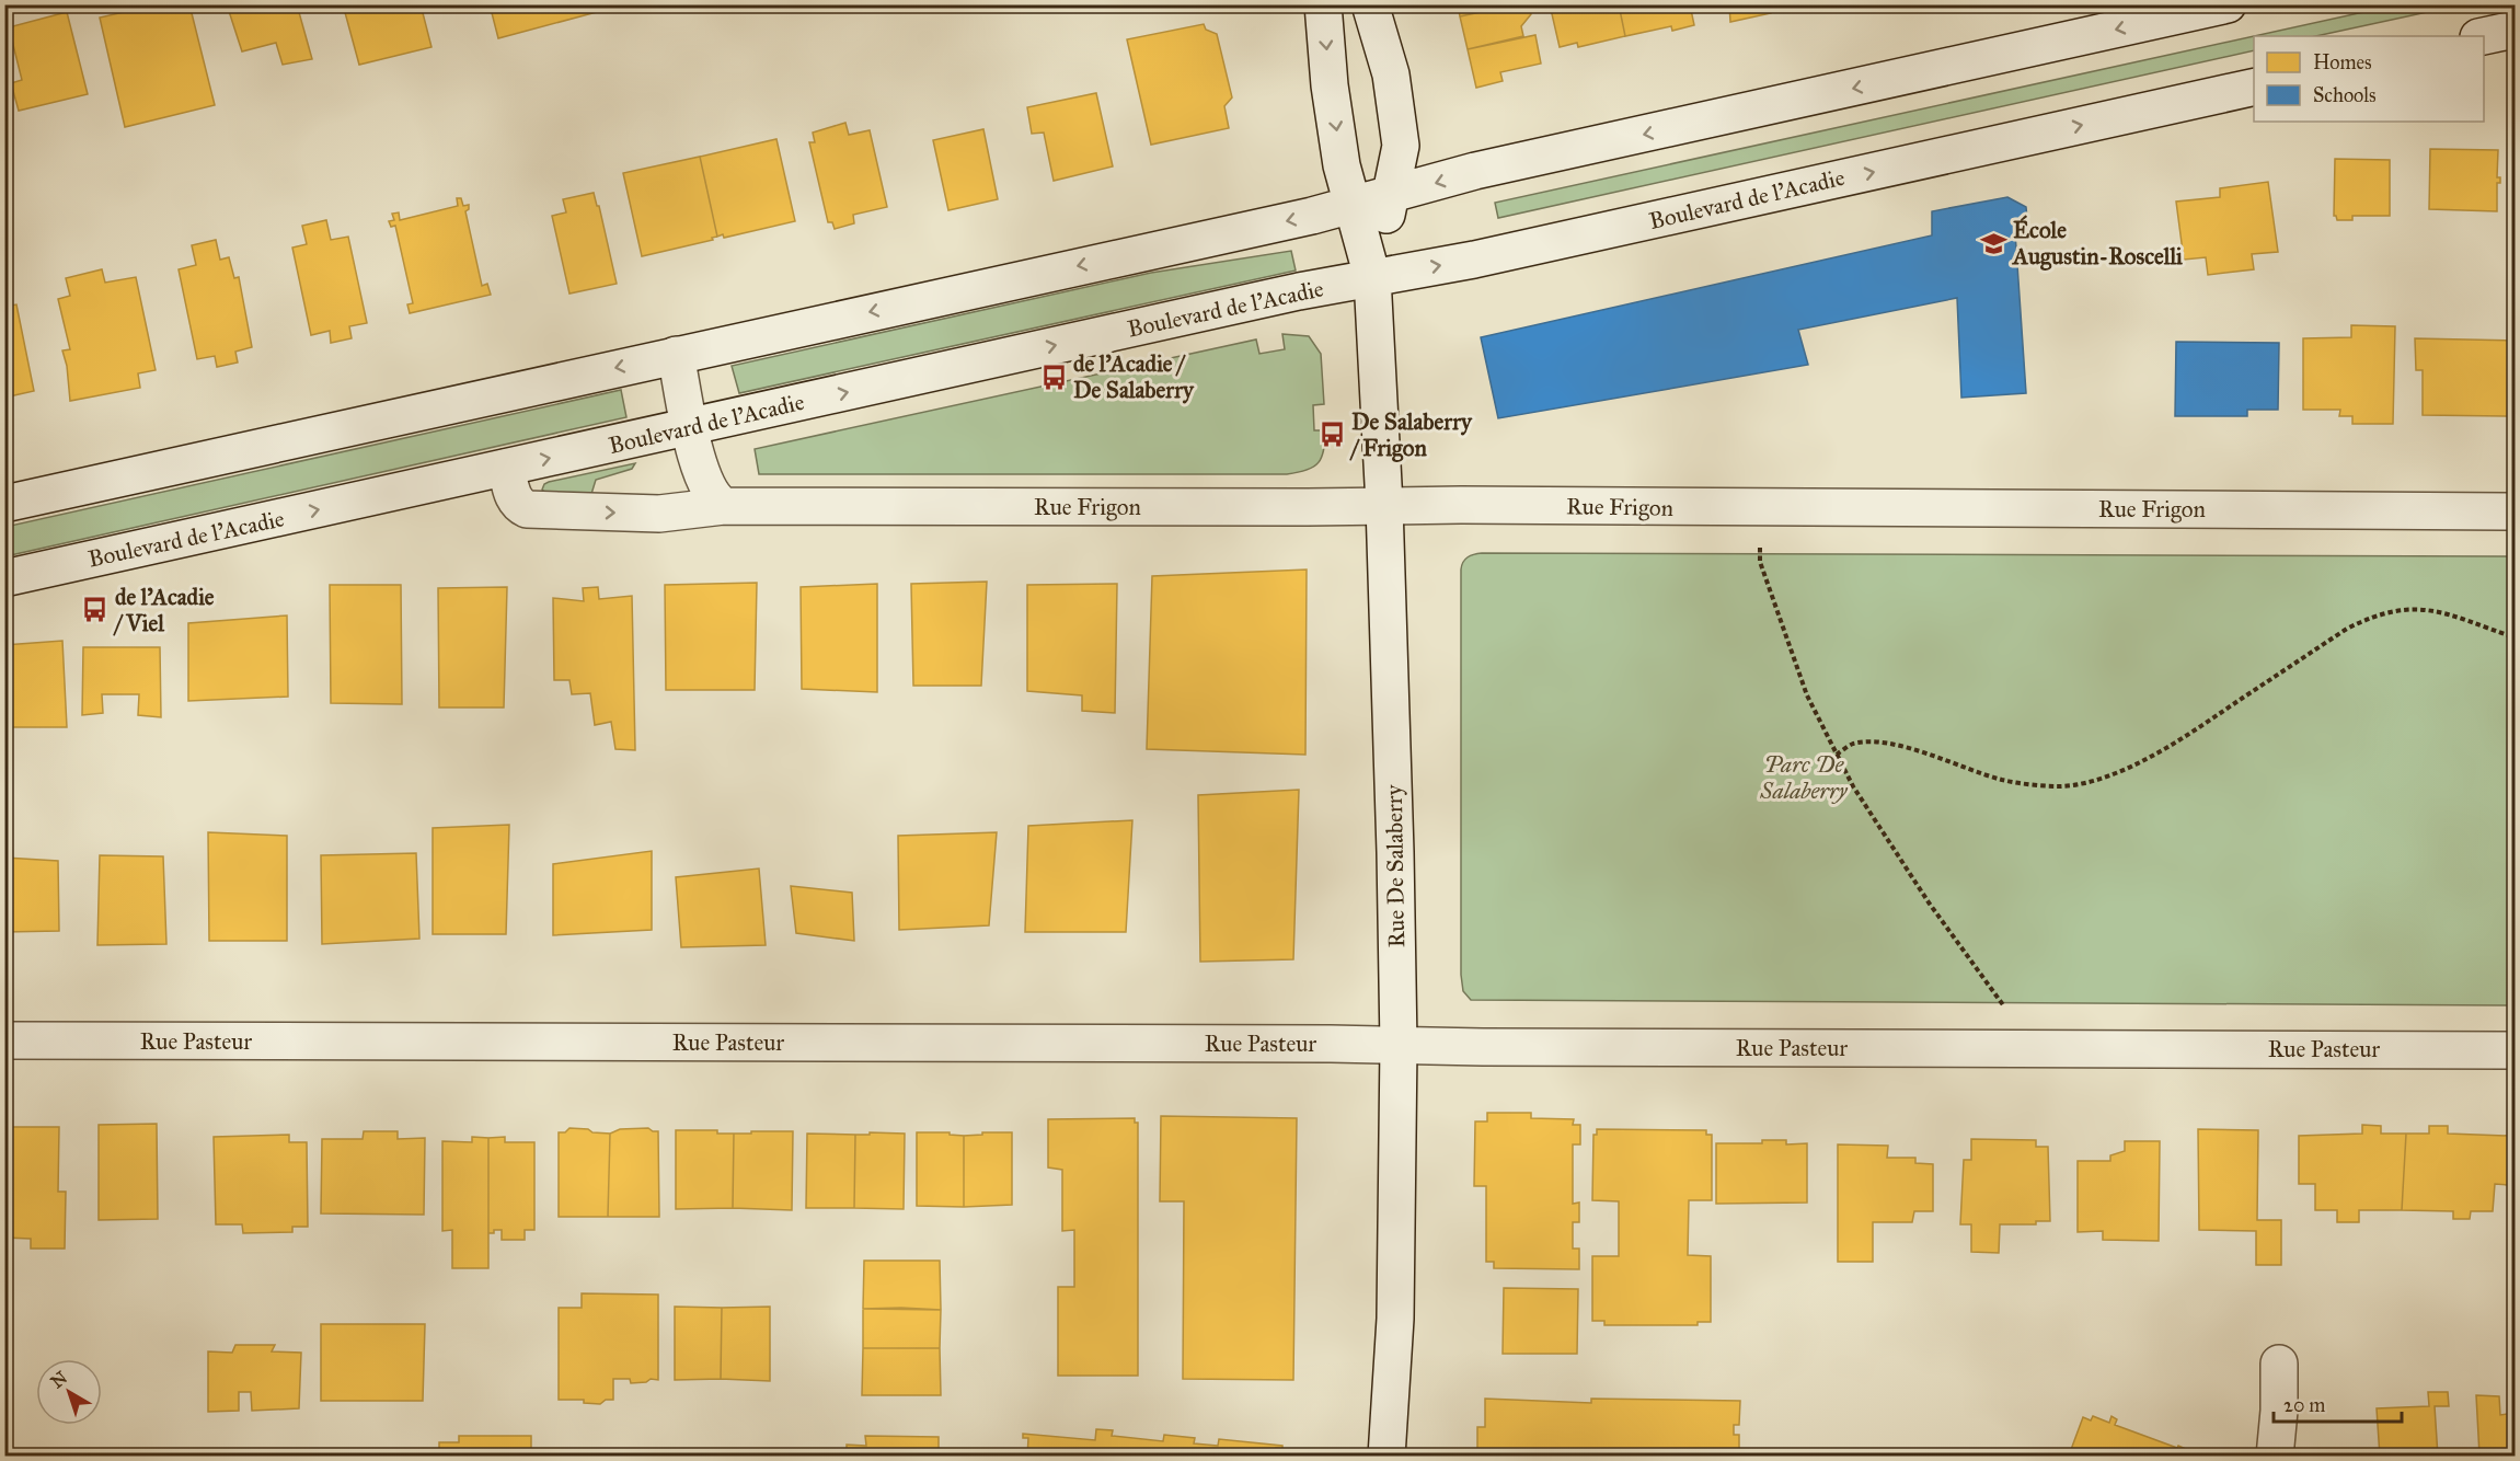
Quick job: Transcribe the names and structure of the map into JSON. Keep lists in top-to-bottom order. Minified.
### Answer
{"streets":{"main road":["Boulevard de l'Acadie","Rue Frigon","Rue De Salaberry","Rue Pasteur"]},"crossings":[["Boulevard de l'Acadie","Rue Frigon"],["Boulevard de l'Acadie","Rue De Salaberry"],["Rue Frigon","Rue De Salaberry"],["Rue De Salaberry","Rue Pasteur"]],"parks":["Parc De Salaberry"],"places":{"school or university":["École Augustin-Roscelli"],"bus stop":["de l'Acadie / De Salaberry","De Salaberry / Frigon","de l'Acadie / Viel"]},"legend":["Homes","Schools"],"scale_bar":"20 m","north":"top left"}
